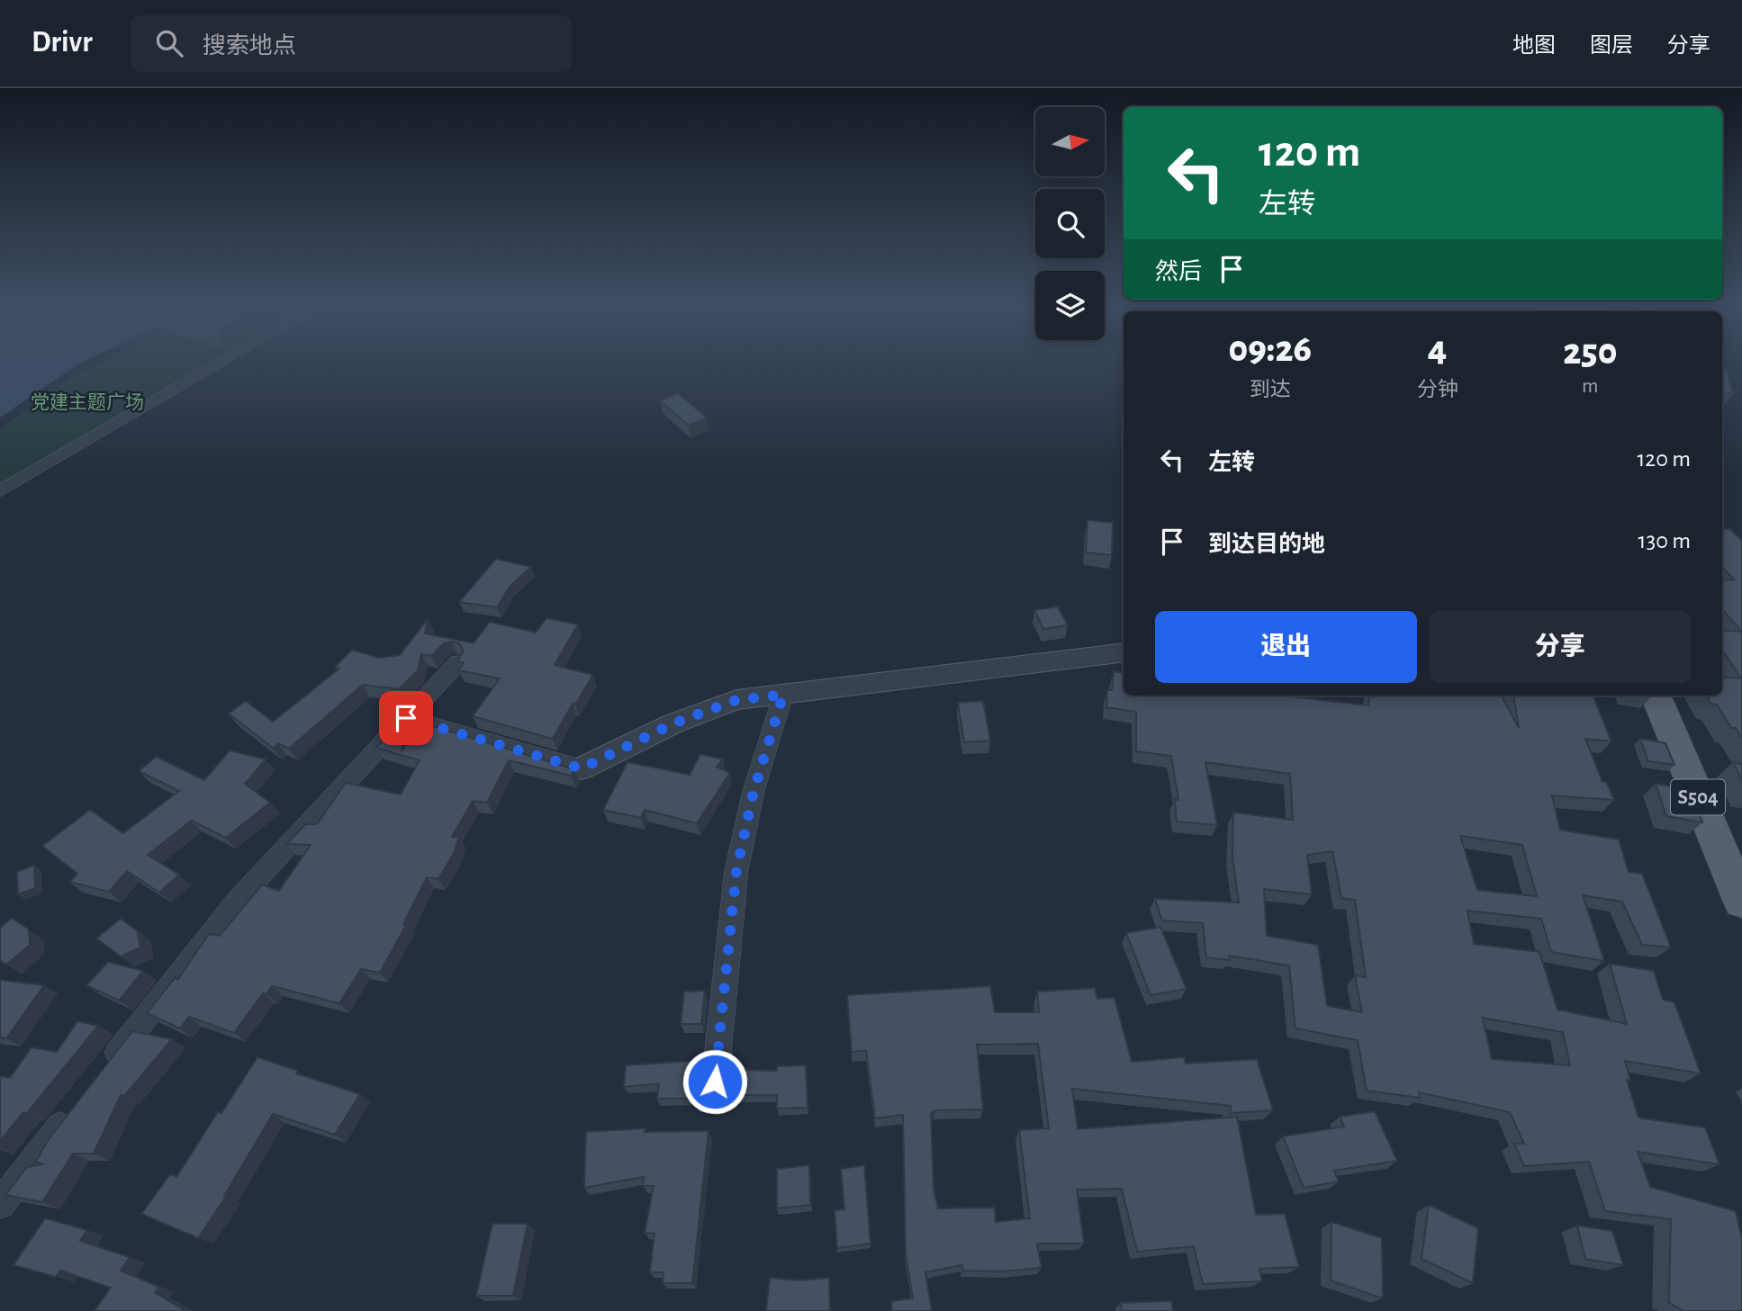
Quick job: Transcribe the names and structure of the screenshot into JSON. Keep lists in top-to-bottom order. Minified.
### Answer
{"streets":{"main road":["S504"]},"parks":["党建主题广场"],"north":"right","page":{"header":"Drivr","search":"搜索地点","nav":["地图","图层","分享"],"turn":["120 m","左转"],"then":"然后","eta":["09:26","到达","4","分钟","250","m"],"list":[{"name":"左转","value":"120 m"},{"name":"到达目的地","value":"130 m"}],"buttons":["退出","分享"]}}
